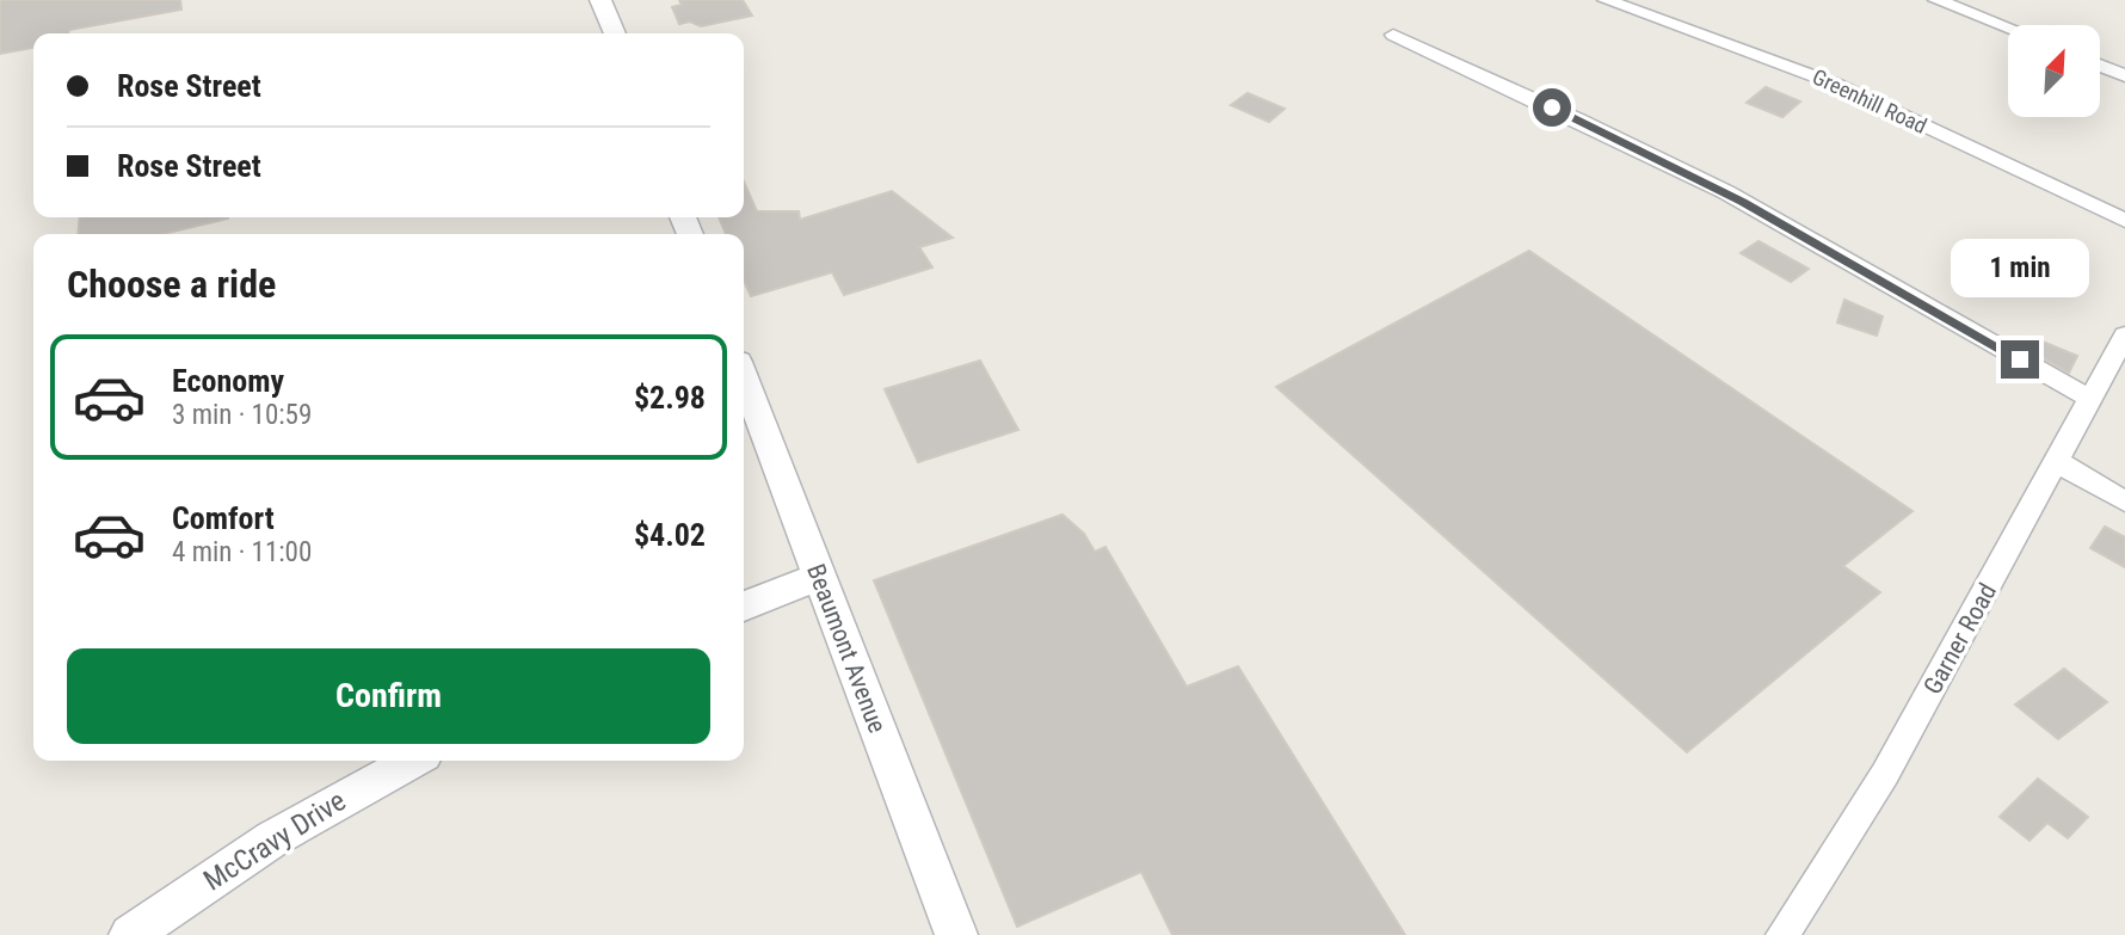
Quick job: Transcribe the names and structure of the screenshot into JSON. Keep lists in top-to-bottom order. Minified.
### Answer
{"streets":{"street":["Greenhill Road","Garner Road","Beaumont Avenue","McCravy Drive"]},"north":"top right","page":{"banner":["Rose Street","Rose Street"],"heading":"Choose a ride","bubble":"1 min","list":[{"name":"Economy","note":"3 min · 10:59","value":"$2.98"},{"name":"Comfort","note":"4 min · 11:00","value":"$4.02"}],"buttons":"Confirm"}}
